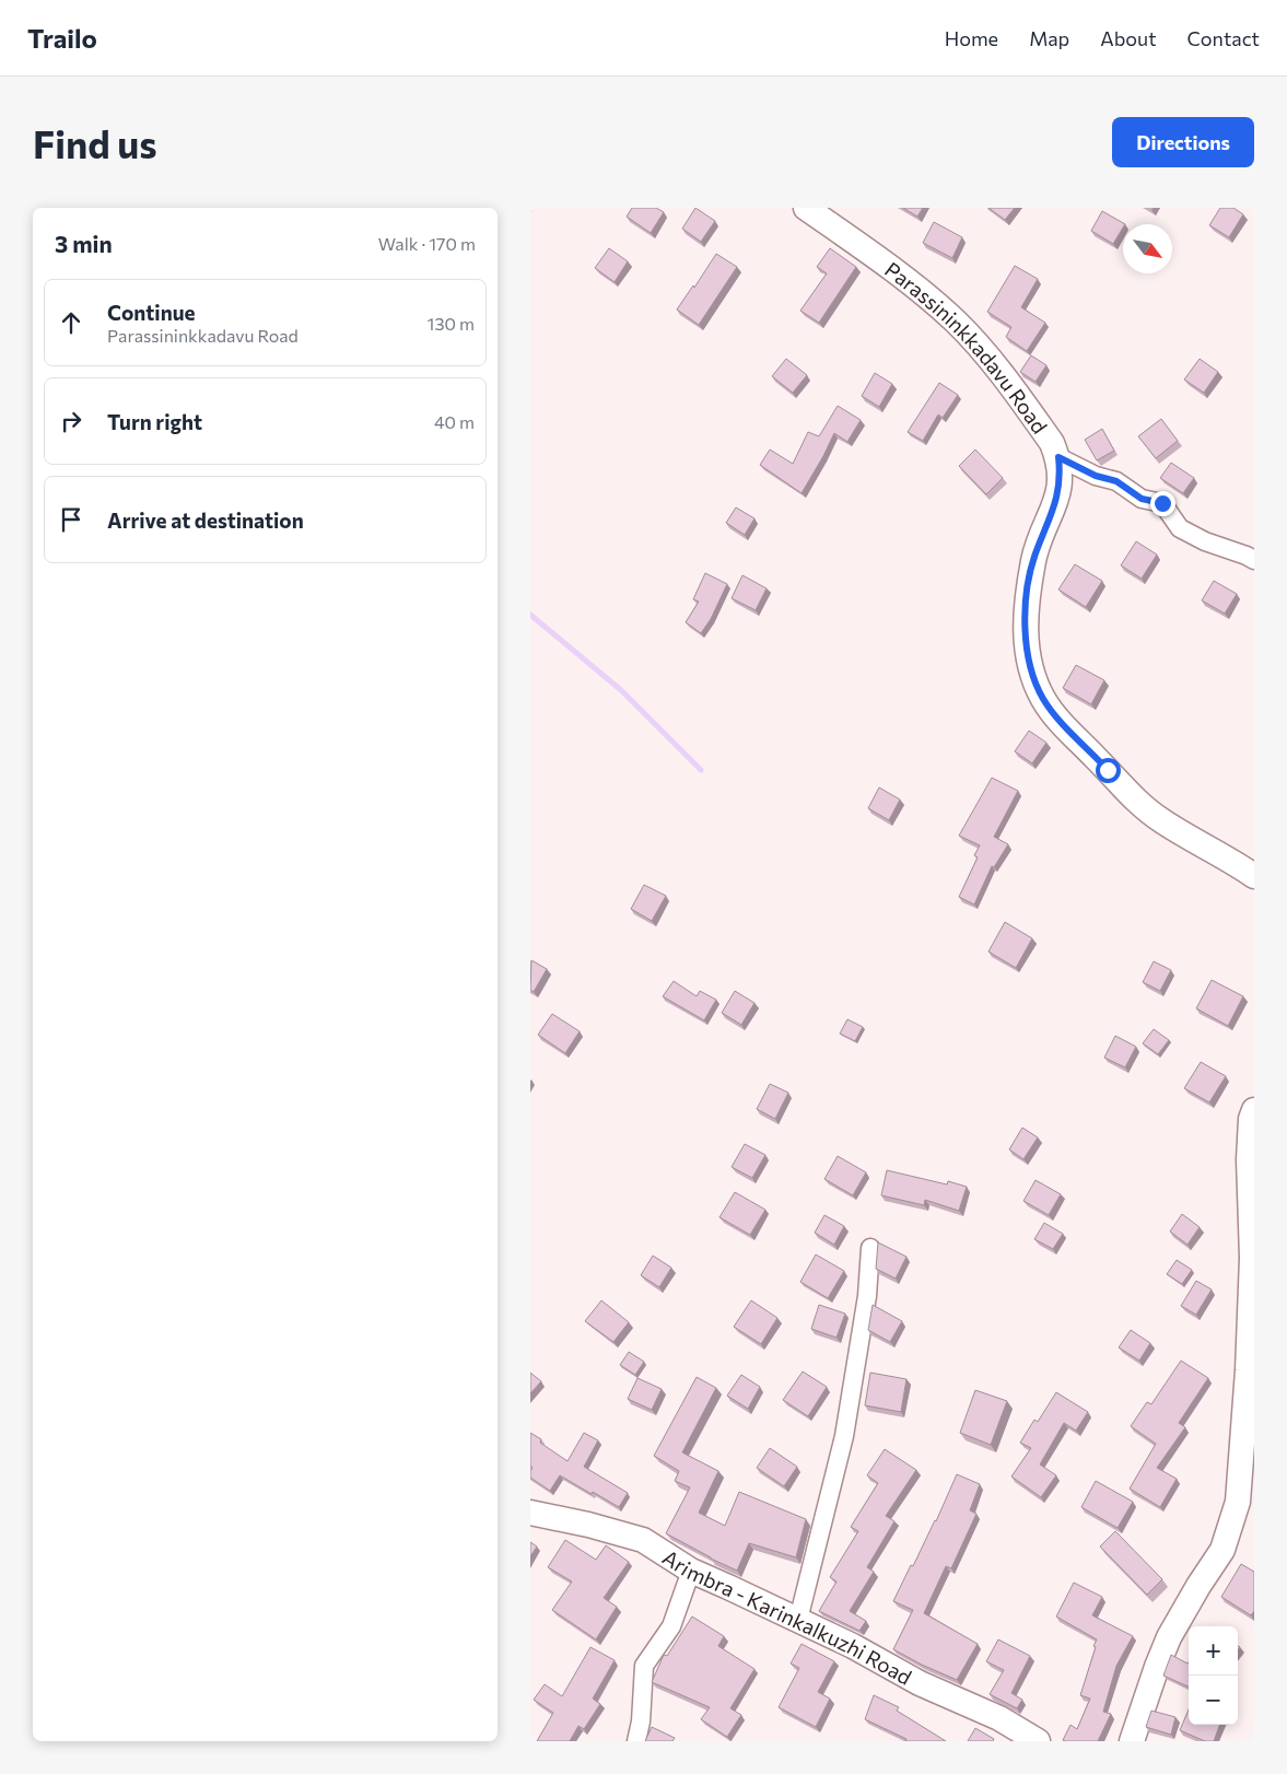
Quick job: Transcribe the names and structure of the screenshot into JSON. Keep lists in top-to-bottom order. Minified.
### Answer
{"streets":{"main road":["Parassininkkadavu Road","Arimbra - Karinkalkuzhi Road"]},"north":"bottom right","page":{"header":"Trailo","nav":["Home","Map","About","Contact"],"buttons":"Directions","title":"Find us","heading":["3 min","Walk · 170 m"],"list":[["Continue","Parassininkkadavu Road","130 m"],["Turn right","40 m"],"Arrive at destination"],"map_buttons":["+","−"]}}
